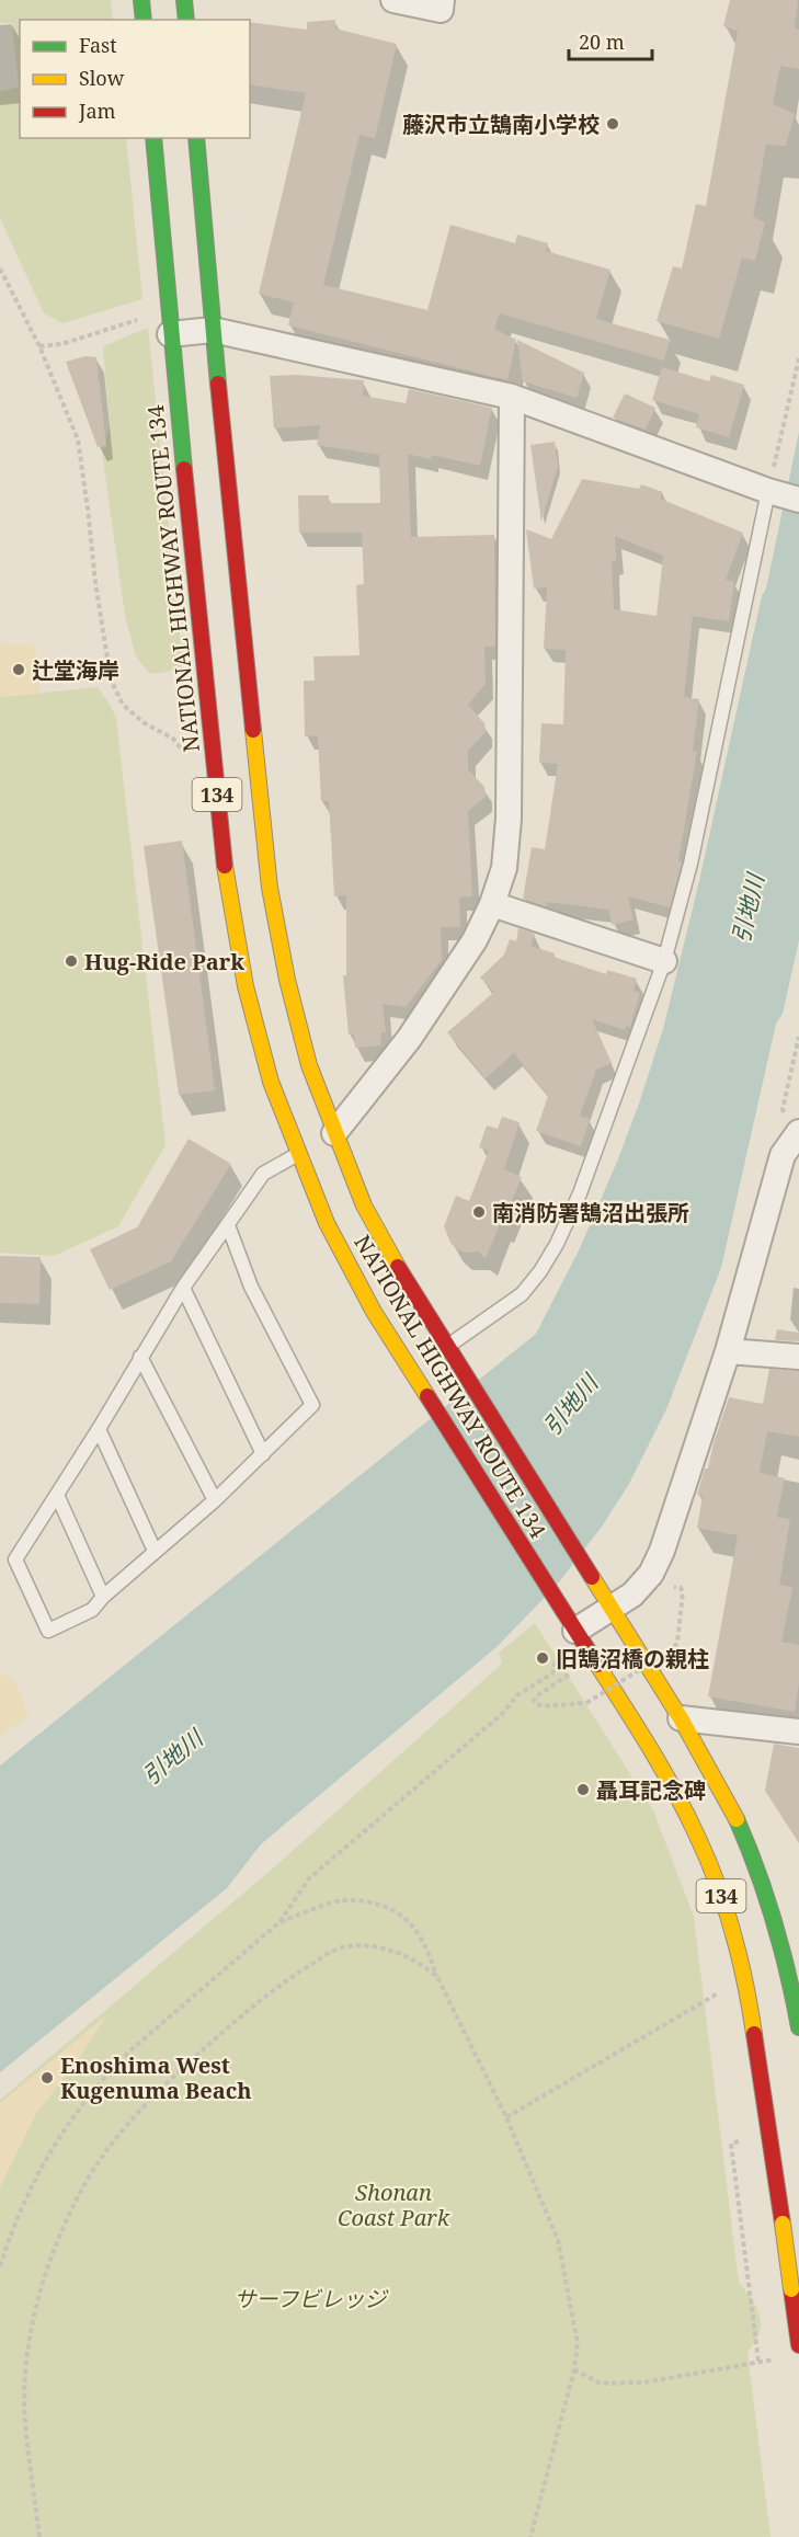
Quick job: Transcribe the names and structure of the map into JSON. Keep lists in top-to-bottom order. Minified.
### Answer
{"streets":{"highway":["NATIONAL HIGHWAY ROUTE 134","134"]},"water":["引地川"],"parks":["Shonan Coast Park","サーフビレッジ"],"places":["藤沢市立鵠南小学校","辻堂海岸","Hug-Ride Park","南消防署鵠沼出張所","旧鵠沼橋の親柱","聶耳記念碑","Enoshima West Kugenuma Beach"],"legend":["Fast","Slow","Jam"],"scale_bar":"20 m"}
